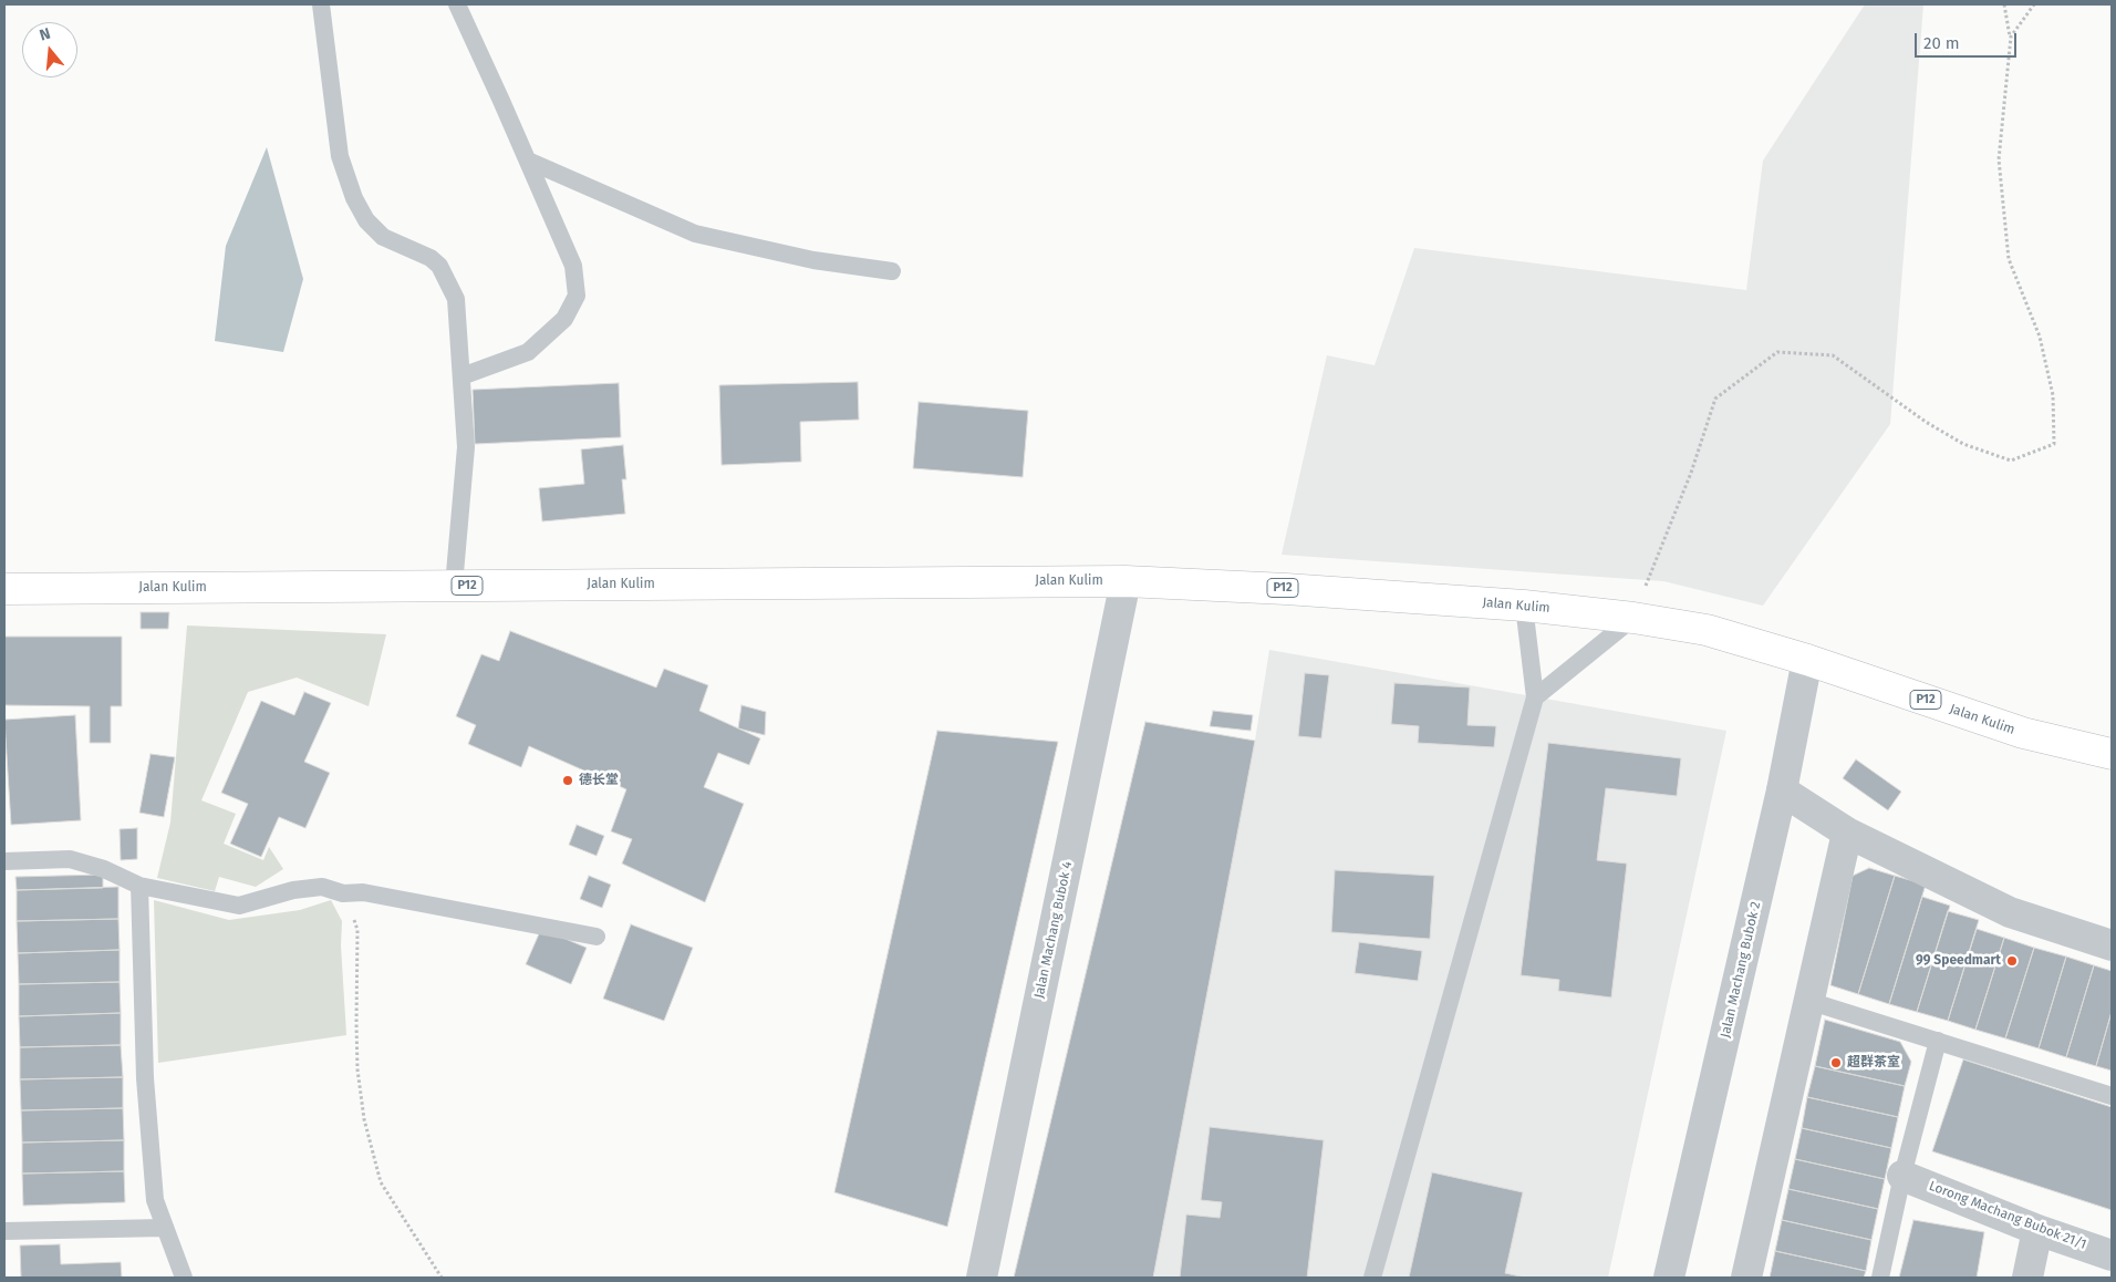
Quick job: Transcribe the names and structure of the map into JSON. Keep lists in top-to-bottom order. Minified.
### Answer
{"streets":{"main road":["Jalan Kulim","P12"],"street":["Jalan Machang Bubok 4","Jalan Machang Bubok 2","Lorong Machang Bubok 21/1"]},"crossings":[["Jalan Kulim","Jalan Machang Bubok 4"],["Jalan Kulim","Jalan Machang Bubok 2"]],"places":["德长堂","99 Speedmart","超群茶室"],"scale_bar":"20 m","north":"top"}
